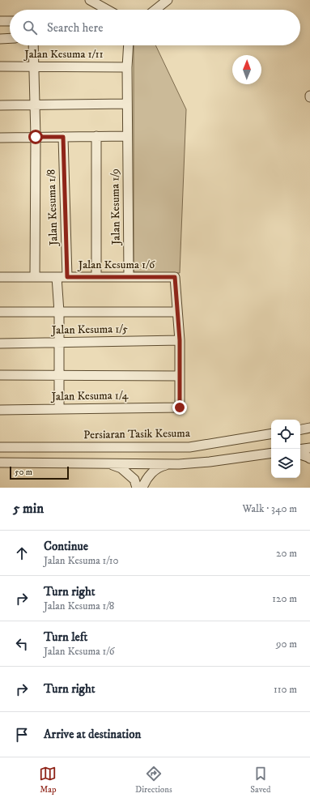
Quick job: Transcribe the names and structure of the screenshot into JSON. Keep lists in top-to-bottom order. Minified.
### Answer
{"streets":{"street":["Jalan Kesuma 1/11","Jalan Kesuma 1/9","Jalan Kesuma 1/8","Jalan Kesuma 1/6","Jalan Kesuma 1/5","Jalan Kesuma 1/4","Persiaran Tasik Kesuma"]},"crossings":[["Jalan Kesuma 1/11","Jalan Kesuma 1/9"],["Jalan Kesuma 1/9","Jalan Kesuma 1/6"],["Jalan Kesuma 1/8","Jalan Kesuma 1/6"]],"scale_bar":"50 m","north":"top","page":{"search":"Search here","scale":"50 m","heading":["5 min","Walk · 340 m"],"list":[["Continue","Jalan Kesuma 1/10","20 m"],["Turn right","Jalan Kesuma 1/8","120 m"],["Turn left","Jalan Kesuma 1/6","90 m"],["Turn right","110 m"],"Arrive at destination"],"nav":["Map","Directions","Saved"]}}
